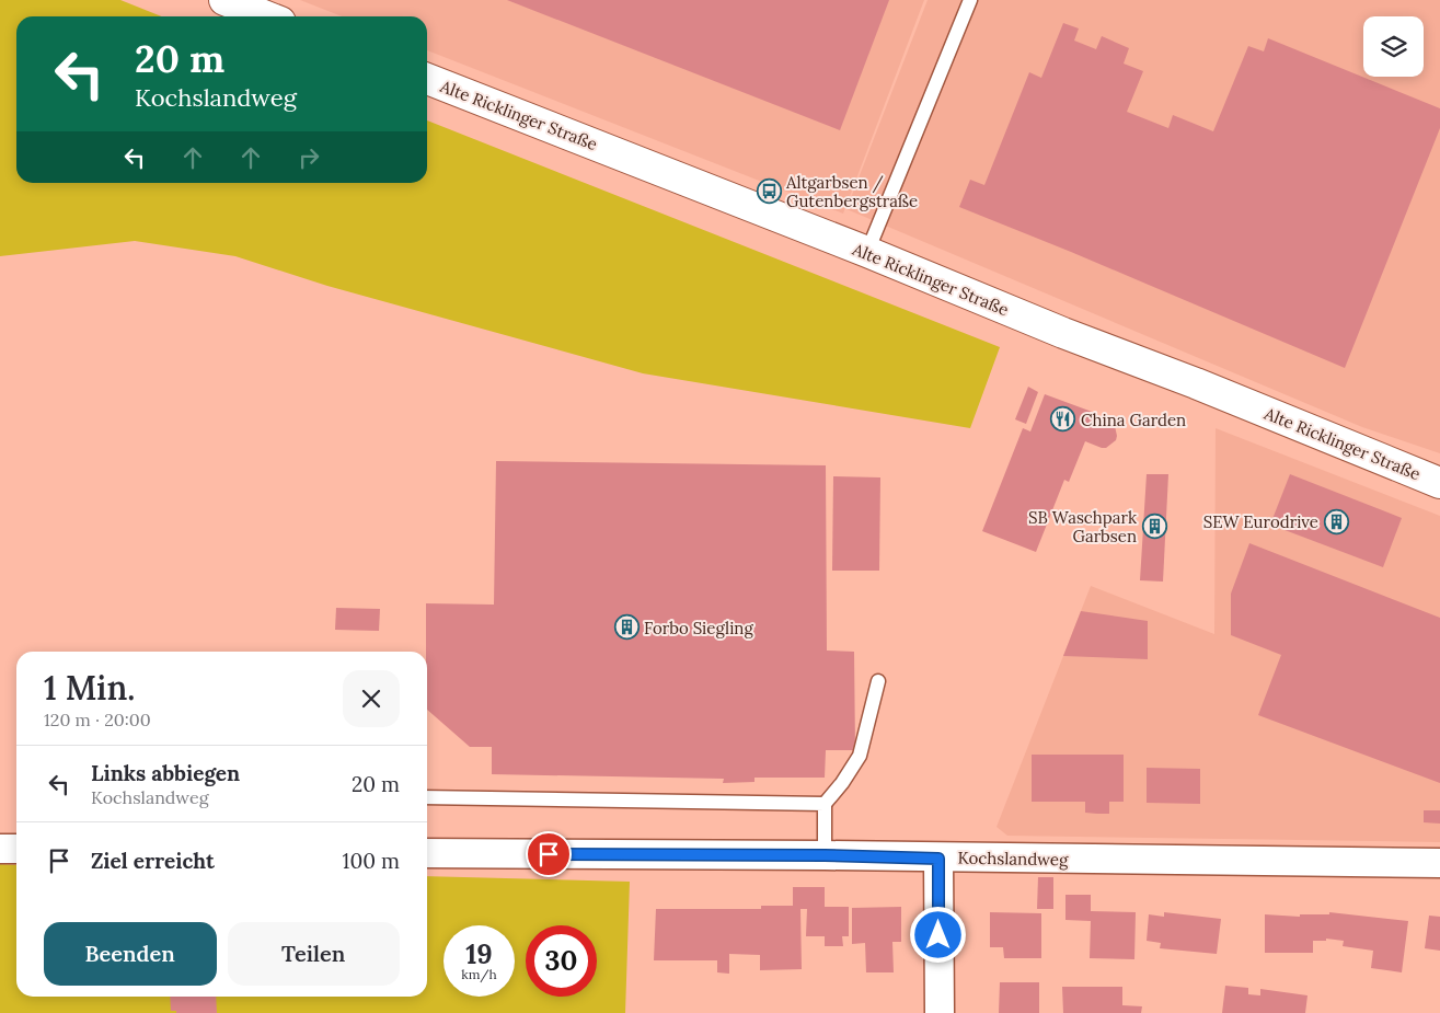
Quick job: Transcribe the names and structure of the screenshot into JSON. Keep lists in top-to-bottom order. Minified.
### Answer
{"streets":{"street":["Alte Ricklinger Straße","Kochslandweg"]},"places":{"bus stop":["Altgarbsen / Gutenbergstraße"],"restaurant":["China Garden"],"building":["SEW Eurodrive","SB Waschpark Garbsen","Forbo Siegling"]},"page":{"turn":["20 m","Kochslandweg"],"heading":["1 Min.","120 m · 20:00"],"list":[{"name":"Links abbiegen","note":"Kochslandweg","value":"20 m"},{"name":"Ziel erreicht","value":"100 m"}],"buttons":["Beenden","Teilen"],"speed":"19 km/h","limit":"30"}}
